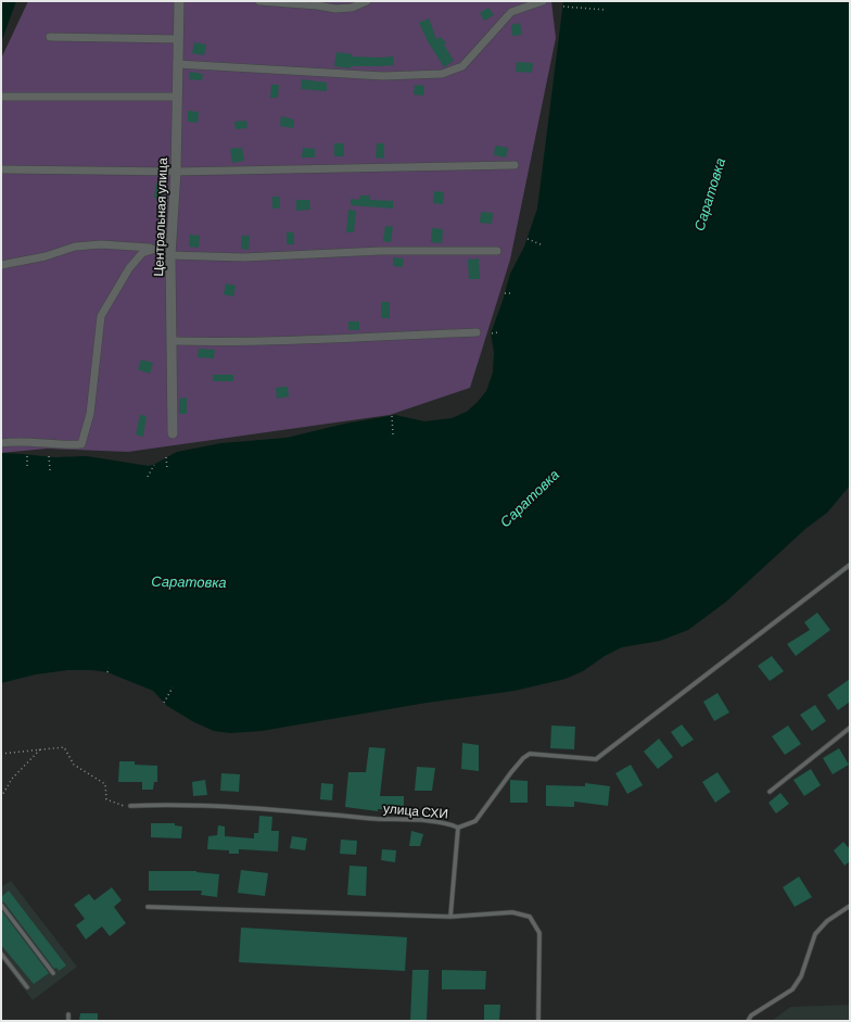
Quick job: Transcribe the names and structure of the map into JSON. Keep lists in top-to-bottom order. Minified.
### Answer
{"streets":{"street":["Центральная улица"],"lane":["улица СХИ"]},"water":["Саратовка"]}
